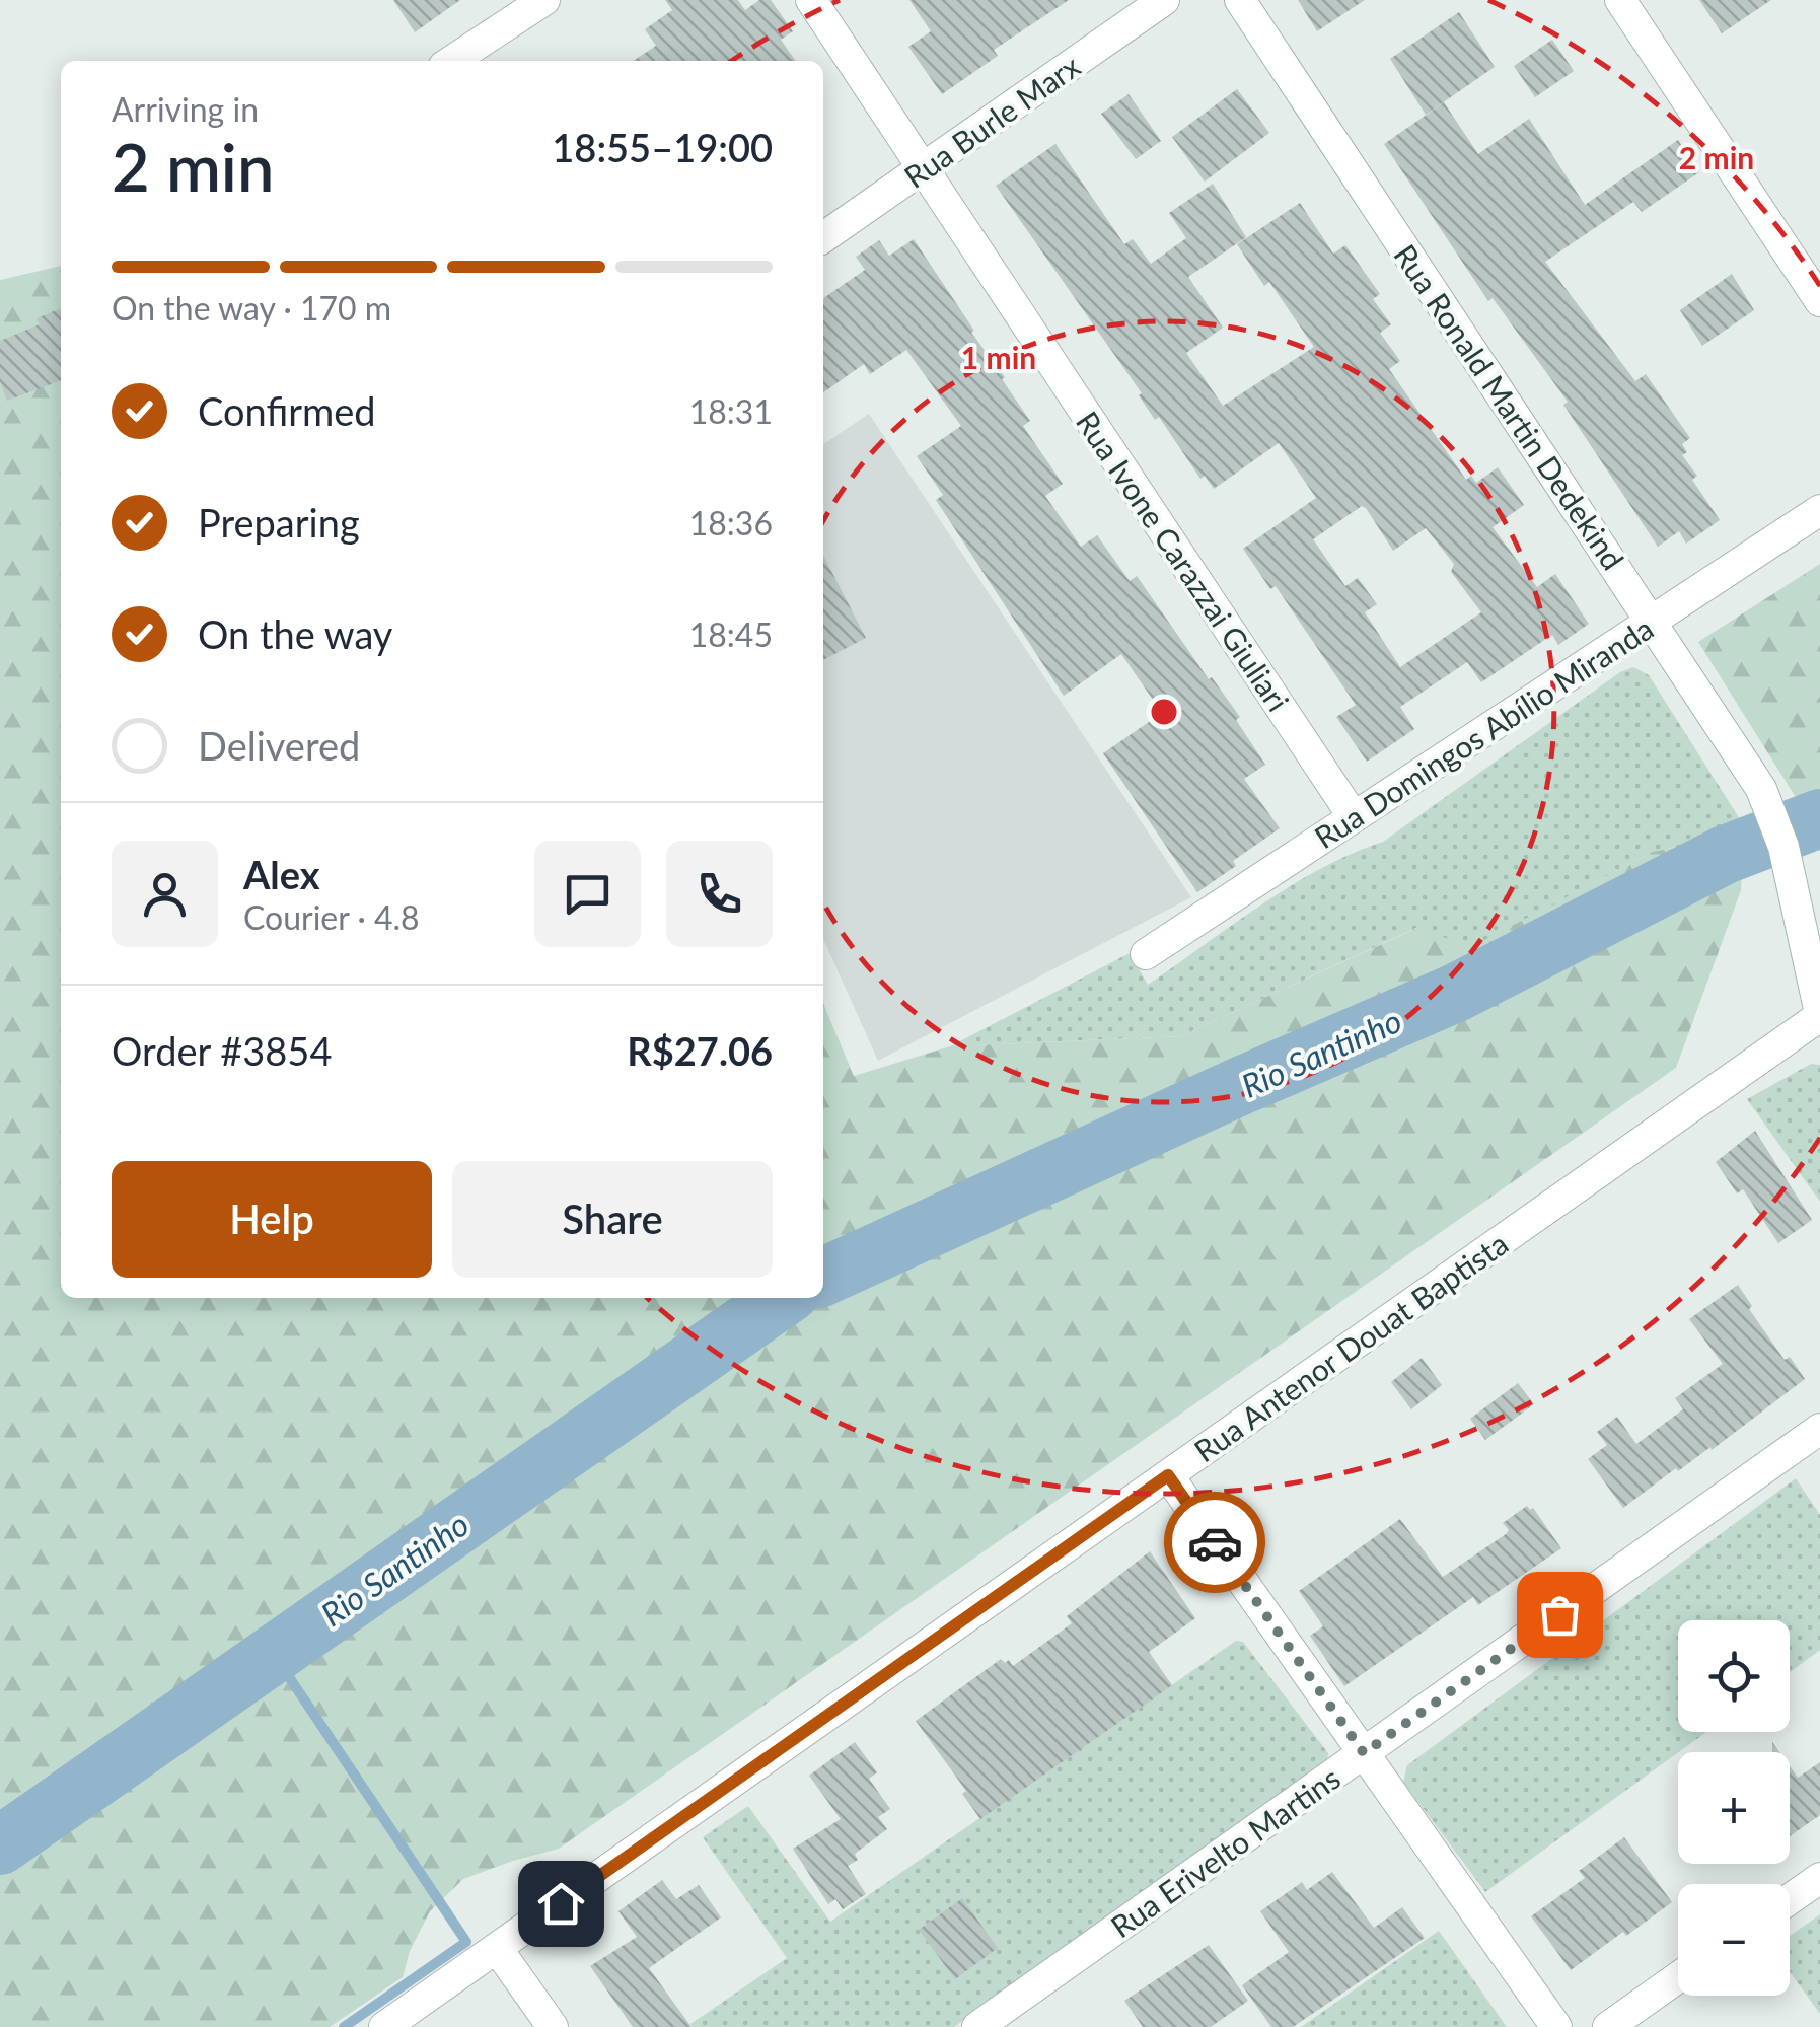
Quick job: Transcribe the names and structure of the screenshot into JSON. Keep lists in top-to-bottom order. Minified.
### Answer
{"streets":{"street":["Rua Burle Marx","Rua Ronald Martin Dedekind","Rua Ivone Carazzai Giuliari","Rua Domingos Abílio Miranda","Rua Antenor Douat Baptista","Rua Erivelto Martins"]},"crossings":[["Rua Burle Marx","Rua Ivone Carazzai Giuliari"],["Rua Ronald Martin Dedekind","Rua Domingos Abílio Miranda"],["Rua Ronald Martin Dedekind","Rua Antenor Douat Baptista"],["Rua Ivone Carazzai Giuliari","Rua Domingos Abílio Miranda"]],"water":["Rio Santinho"],"page":{"heading":["2 min","Arriving in","18:55–19:00"],"panel":["Alex","Courier · 4.8","Order #3854","R$27.06"],"bar":"On the way · 170 m","list":[["Confirmed","18:31"],["Preparing","18:36"],["On the way","18:45"],"Delivered"],"buttons":["Help","Share"],"map_buttons":["+","−"]},"rings":["2 min","1 min"]}
